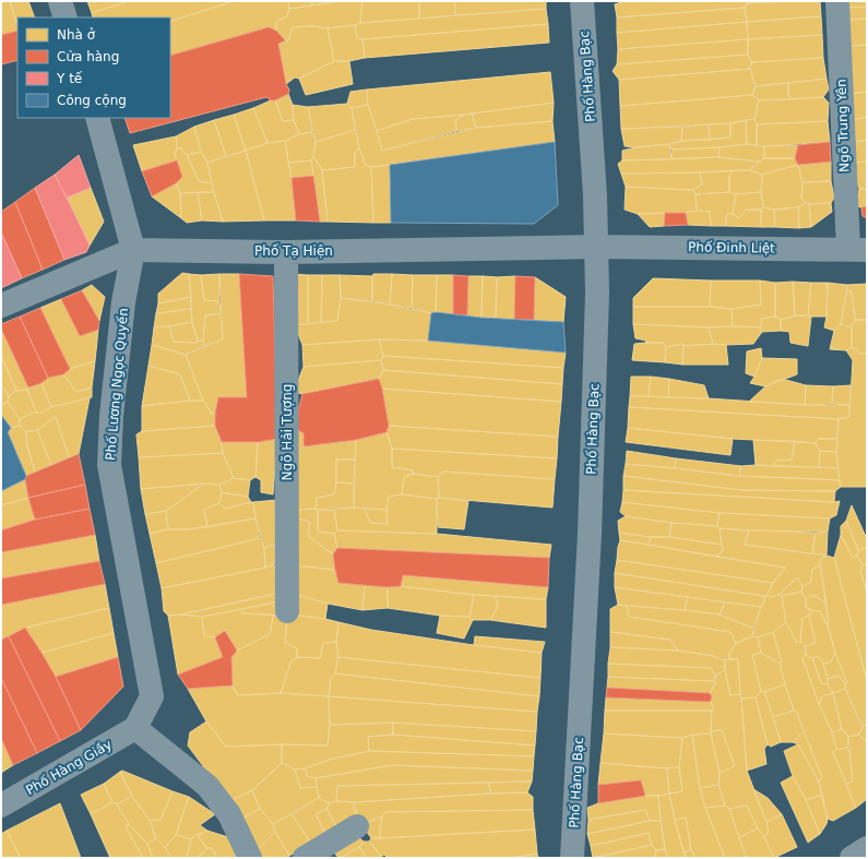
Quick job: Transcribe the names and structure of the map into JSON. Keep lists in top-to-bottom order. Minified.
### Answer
{"streets":{"street":["Phố Hàng Bạc","Ngõ Trung Yên","Phố Đinh Liệt","Phố Tạ Hiện","Phố Lương Ngọc Quyến","Ngõ Hải Tượng","Phố Hàng Giầy"]},"crossings":[["Phố Hàng Bạc","Phố Đinh Liệt"],["Phố Hàng Bạc","Phố Tạ Hiện"],["Ngõ Trung Yên","Phố Đinh Liệt"],["Phố Đinh Liệt","Phố Tạ Hiện"],["Phố Tạ Hiện","Phố Lương Ngọc Quyến"],["Phố Tạ Hiện","Ngõ Hải Tượng"],["Phố Lương Ngọc Quyến","Phố Hàng Giầy"]],"legend":["Nhà ở","Cửa hàng","Y tế","Công cộng"]}
